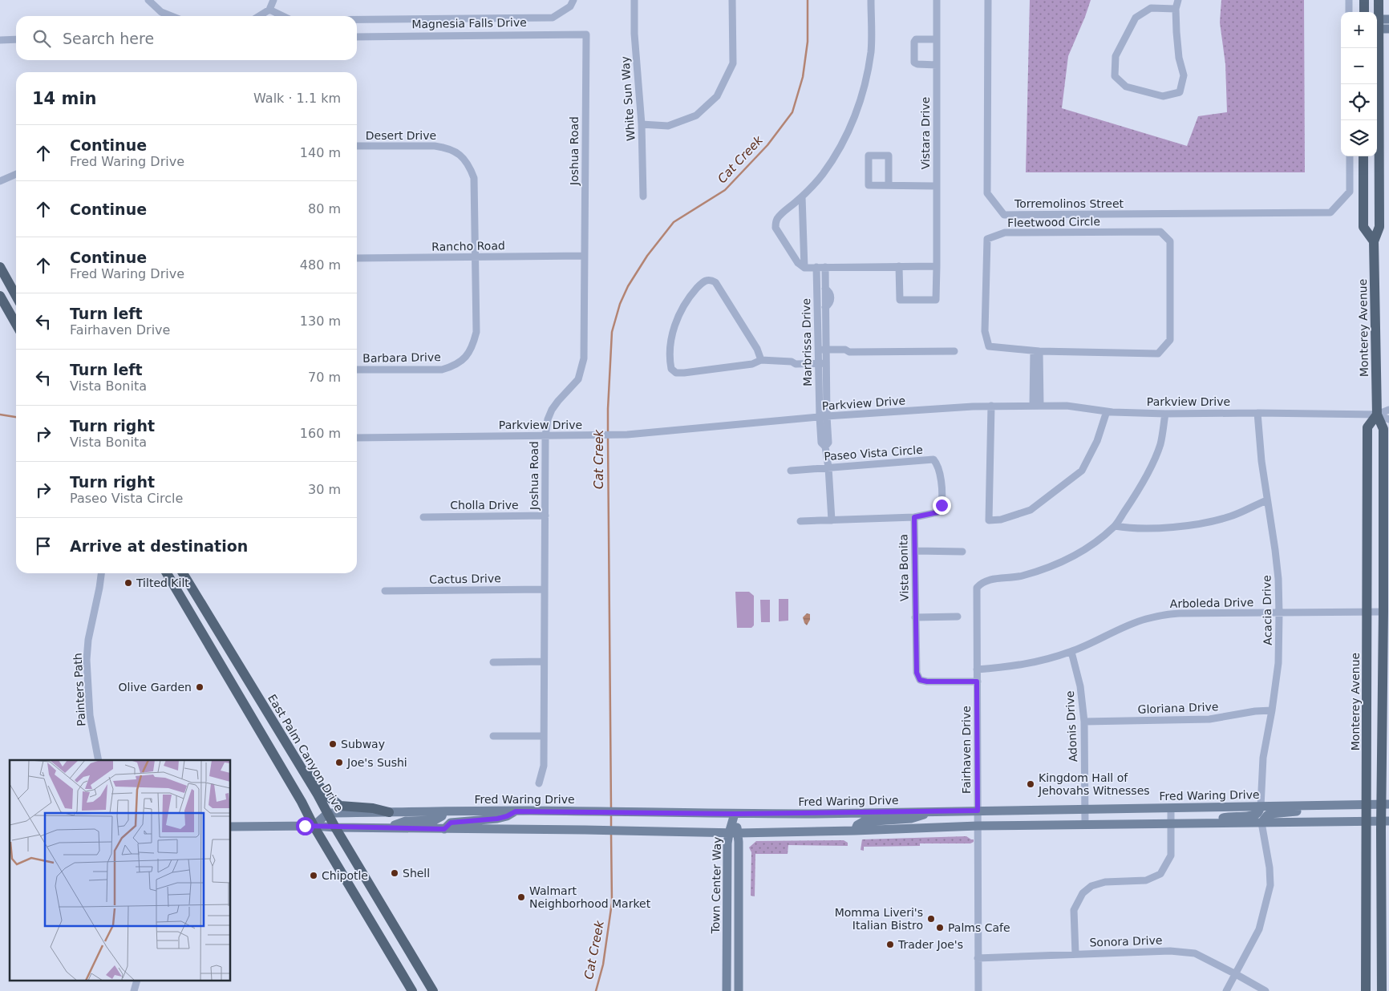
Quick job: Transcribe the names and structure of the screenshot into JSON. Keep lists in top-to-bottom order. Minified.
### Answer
{"streets":{"main road":["Monterey Avenue","East Palm Canyon Drive","Fred Waring Drive","Town Center Way"],"street":["Magnesia Falls Drive","White Sun Way","Vistara Drive","Desert Drive","Joshua Road","Torremolinos Street","Fleetwood Circle","Rancho Road","Marbrissa Drive","Barbara Drive","Parkview Drive","Paseo Vista Circle","Cholla Drive","Vista Bonita","Cactus Drive","Arboleda Drive","Acacia Drive","Painters Path","Gloriana Drive","Adonis Drive","Fairhaven Drive","Sonora Drive"]},"crossings":[["Magnesia Falls Drive","Joshua Road"],["Desert Drive","Rancho Road"],["Desert Drive","Barbara Drive"],["Joshua Road","Rancho Road"],["Joshua Road","Parkview Drive"],["Joshua Road","Cholla Drive"],["Joshua Road","Cactus Drive"],["Rancho Road","Barbara Drive"],["Monterey Avenue","Parkview Drive"],["Monterey Avenue","Arboleda Drive"],["Monterey Avenue","Fred Waring Drive"],["Marbrissa Drive","Parkview Drive"],["Marbrissa Drive","Paseo Vista Circle"],["Parkview Drive","Acacia Drive"],["Paseo Vista Circle","Vista Bonita"],["Vista Bonita","Fairhaven Drive"],["Arboleda Drive","Acacia Drive"],["Arboleda Drive","Adonis Drive"],["Arboleda Drive","Fairhaven Drive"],["Acacia Drive","Gloriana Drive"],["Acacia Drive","Fred Waring Drive"],["Gloriana Drive","Adonis Drive"],["Adonis Drive","Fred Waring Drive"],["Fairhaven Drive","Fred Waring Drive"],["Fairhaven Drive","Sonora Drive"],["East Palm Canyon Drive","Fred Waring Drive"],["Fred Waring Drive","Town Center Way"]],"water":["Cat Creek"],"places":["Tilted Kilt","Olive Garden","Subway","Joe's Sushi","Kingdom Hall of Jehovahs Witnesses","Shell","Chipotle","Walmart Neighborhood Market","Momma Liveri's Italian Bistro","Palms Cafe","Trader Joe's"],"page":{"map_buttons":["+","−"],"search":"Search here","heading":["14 min","Walk · 1.1 km"],"list":[["Continue","Fred Waring Drive","140 m"],["Continue","80 m"],["Continue","Fred Waring Drive","480 m"],["Turn left","Fairhaven Drive","130 m"],["Turn left","Vista Bonita","70 m"],["Turn right","Vista Bonita","160 m"],["Turn right","Paseo Vista Circle","30 m"],"Arrive at destination"]}}
